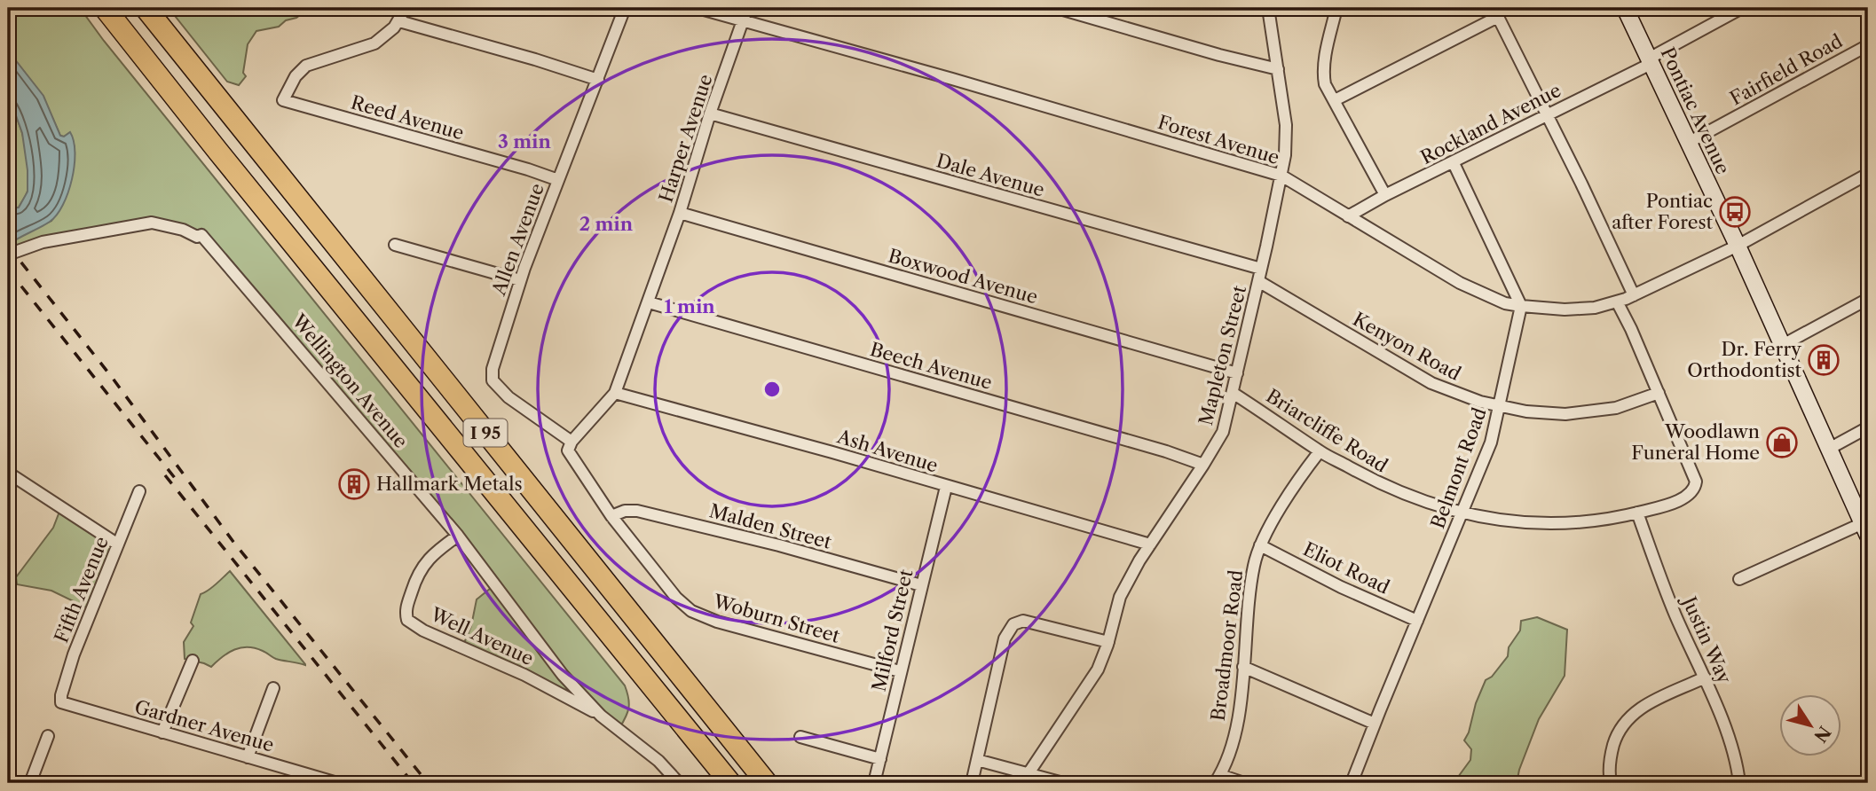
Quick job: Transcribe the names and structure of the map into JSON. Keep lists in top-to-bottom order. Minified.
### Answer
{"streets":{"highway":["I 95"],"main road":["Pontiac Avenue"],"street":["Fairfield Road","Reed Avenue","Rockland Avenue","Harper Avenue","Forest Avenue","Dale Avenue","Allen Avenue","Boxwood Avenue","Kenyon Road","Mapleton Street","Beech Avenue","Wellington Avenue","Briarcliffe Road","Ash Avenue","Belmont Road","Malden Street","Eliot Road","Fifth Avenue","Woburn Street","Milford Street","Well Avenue","Justin Way","Broadmoor Road","Gardner Avenue"]},"crossings":[["Fairfield Road","Pontiac Avenue"],["Pontiac Avenue","Rockland Avenue"],["Pontiac Avenue","Forest Avenue"],["Reed Avenue","Allen Avenue"],["Rockland Avenue","Forest Avenue"],["Harper Avenue","Forest Avenue"],["Harper Avenue","Dale Avenue"],["Harper Avenue","Allen Avenue"],["Harper Avenue","Boxwood Avenue"],["Harper Avenue","Beech Avenue"],["Harper Avenue","Ash Avenue"],["Forest Avenue","Mapleton Street"],["Forest Avenue","Belmont Road"],["Dale Avenue","Mapleton Street"],["Boxwood Avenue","Mapleton Street"],["Kenyon Road","Mapleton Street"],["Kenyon Road","Briarcliffe Road"],["Kenyon Road","Belmont Road"],["Mapleton Street","Beech Avenue"],["Mapleton Street","Briarcliffe Road"],["Mapleton Street","Ash Avenue"],["Wellington Avenue","Well Avenue"],["Briarcliffe Road","Belmont Road"],["Briarcliffe Road","Justin Way"],["Briarcliffe Road","Broadmoor Road"],["Ash Avenue","Milford Street"],["Belmont Road","Eliot Road"],["Malden Street","Woburn Street"],["Malden Street","Milford Street"],["Eliot Road","Broadmoor Road"],["Fifth Avenue","Gardner Avenue"],["Woburn Street","Milford Street"]],"places":{"bus stop":["Pontiac after Forest"],"building":["Dr. Ferry Orthodontist","Hallmark Metals"],"shop":["Woodlawn Funeral Home"]},"north":"bottom right","rings":["3 min","2 min","1 min"]}
